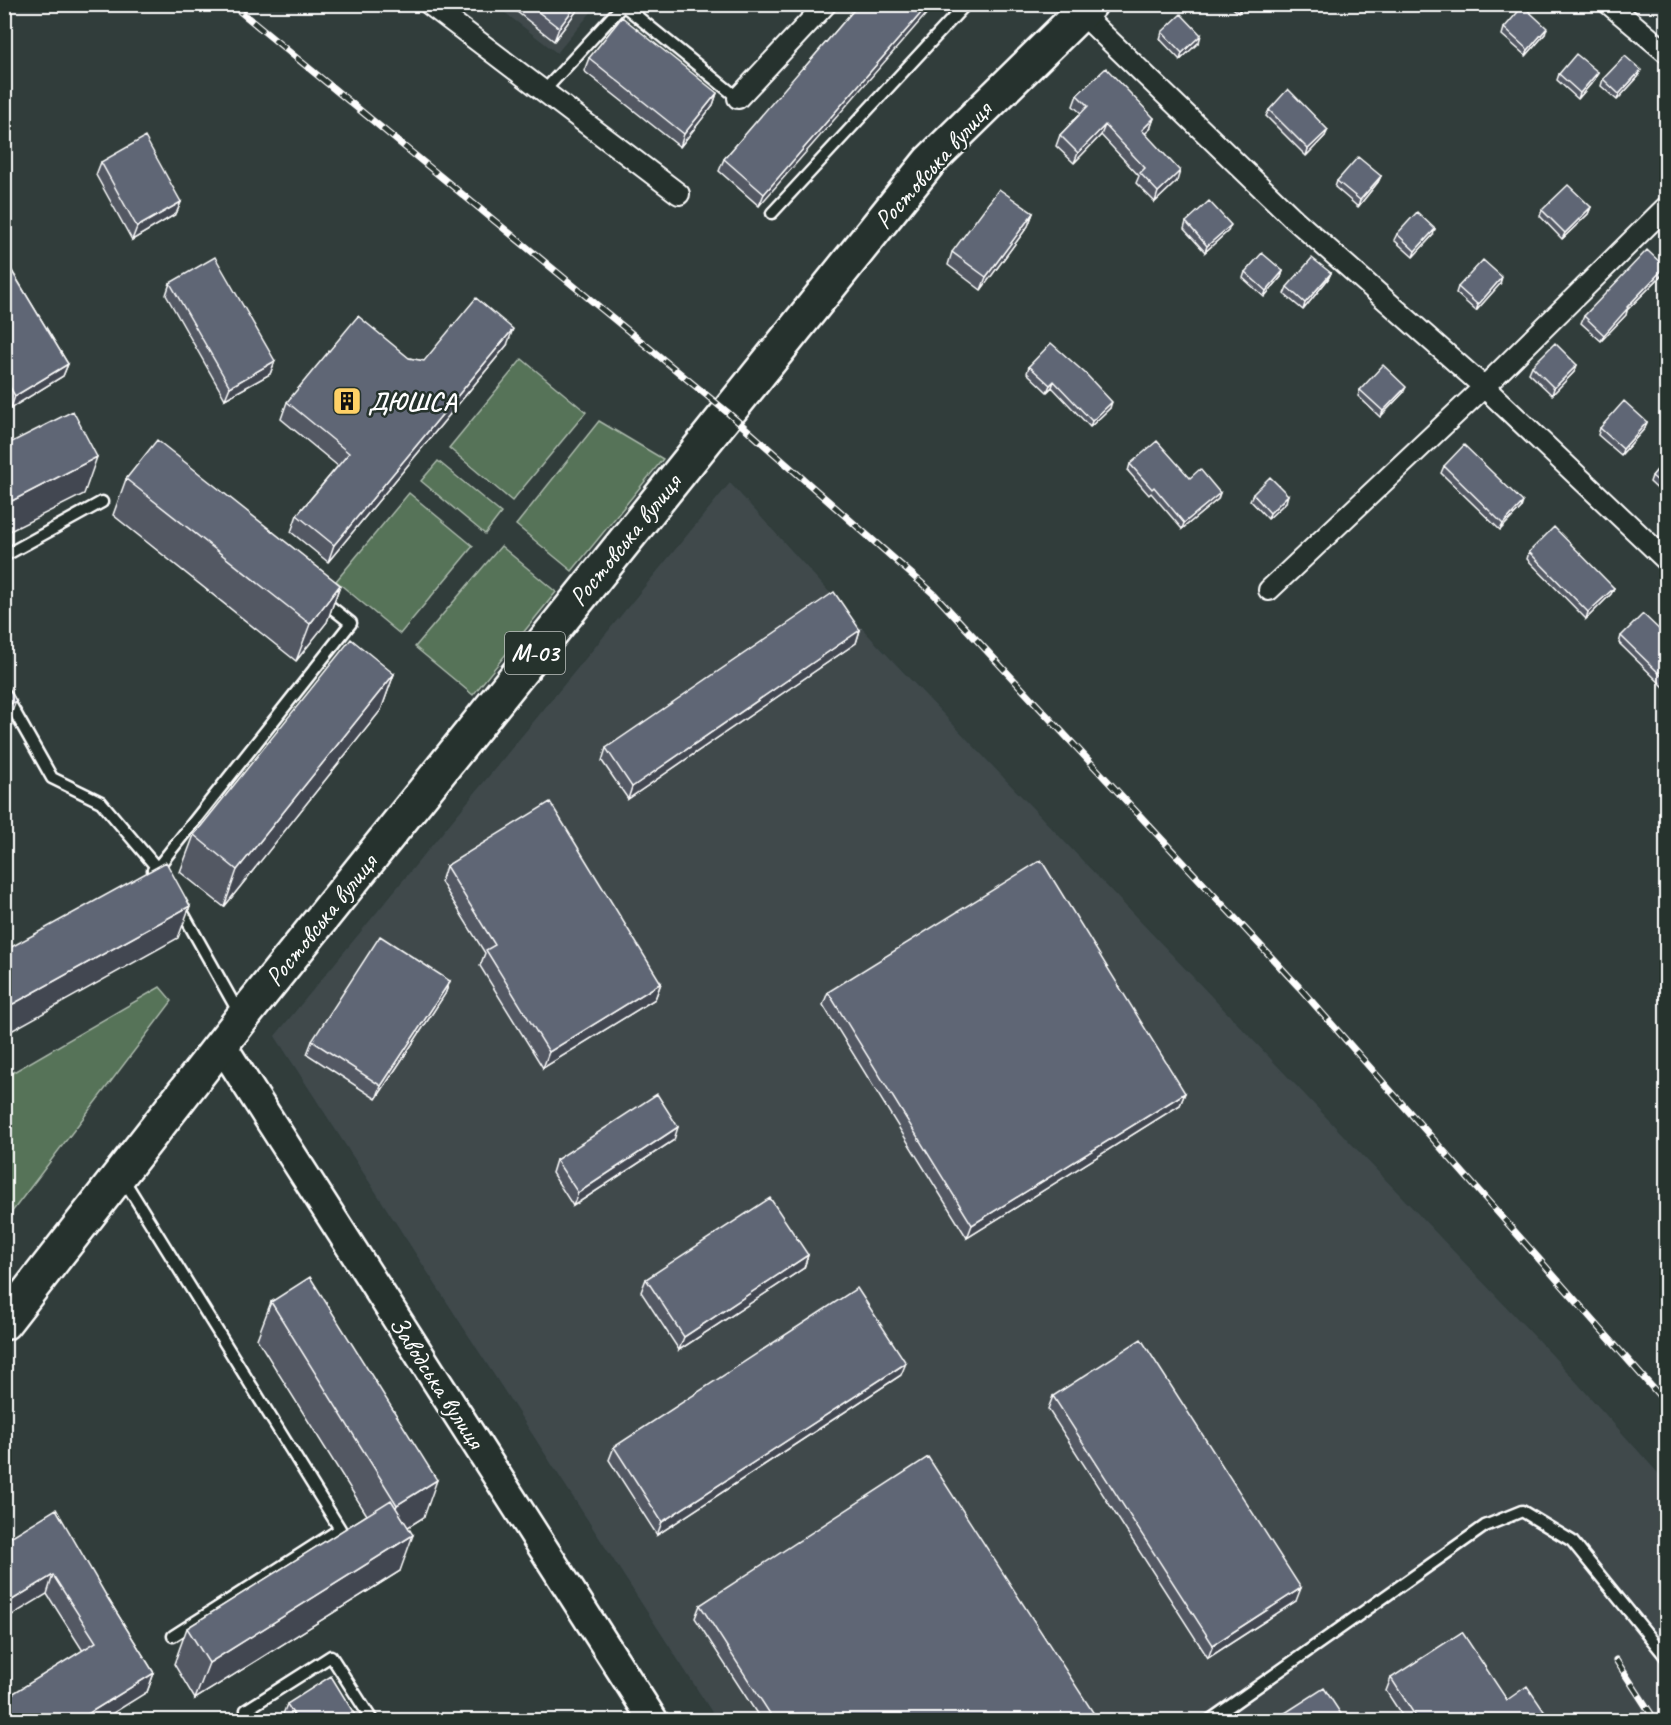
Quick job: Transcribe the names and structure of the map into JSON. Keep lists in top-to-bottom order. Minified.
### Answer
{"streets":{"highway":["Ростовська вулиця","М-03"],"main road":["Заводська вулиця"]},"crossings":[["Ростовська вулиця","Заводська вулиця"]],"places":{"building":["ДЮШСА"]}}
